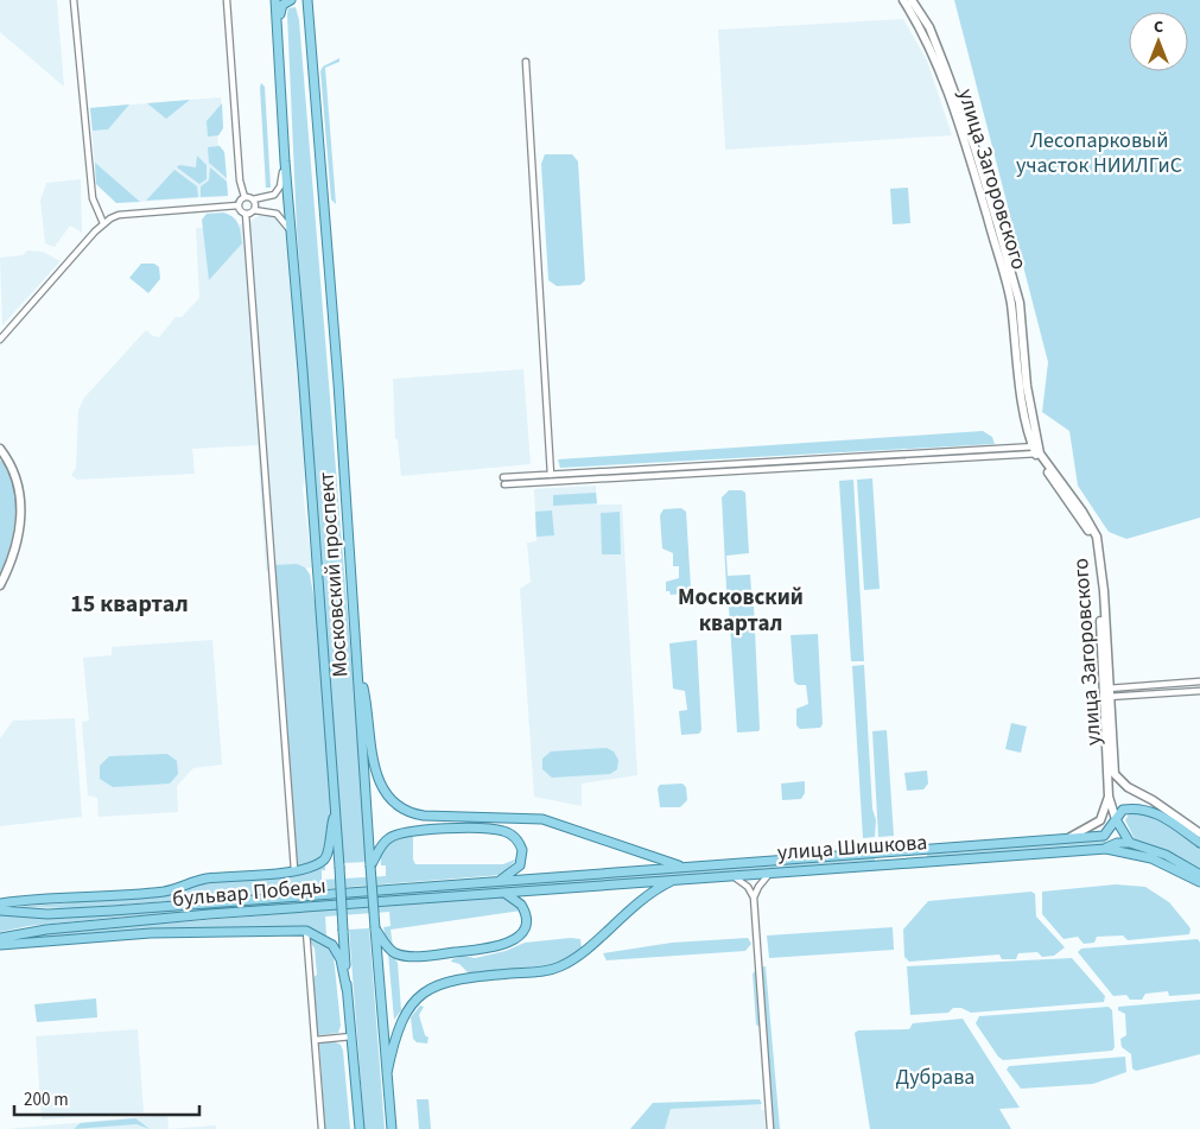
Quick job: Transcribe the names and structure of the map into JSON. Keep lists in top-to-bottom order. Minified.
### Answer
{"streets":{"main road":["Московский проспект","улица Шишкова","бульвар Победы"],"street":["улица Загоровского"]},"crossings":[["улица Загоровского","улица Шишкова"],["улица Шишкова","бульвар Победы"]],"districts":["Московский квартал","15 квартал"],"parks":["Лесопарковый участок НИИЛГиС","Дубрава"],"scale_bar":"200 m","north":"top"}
